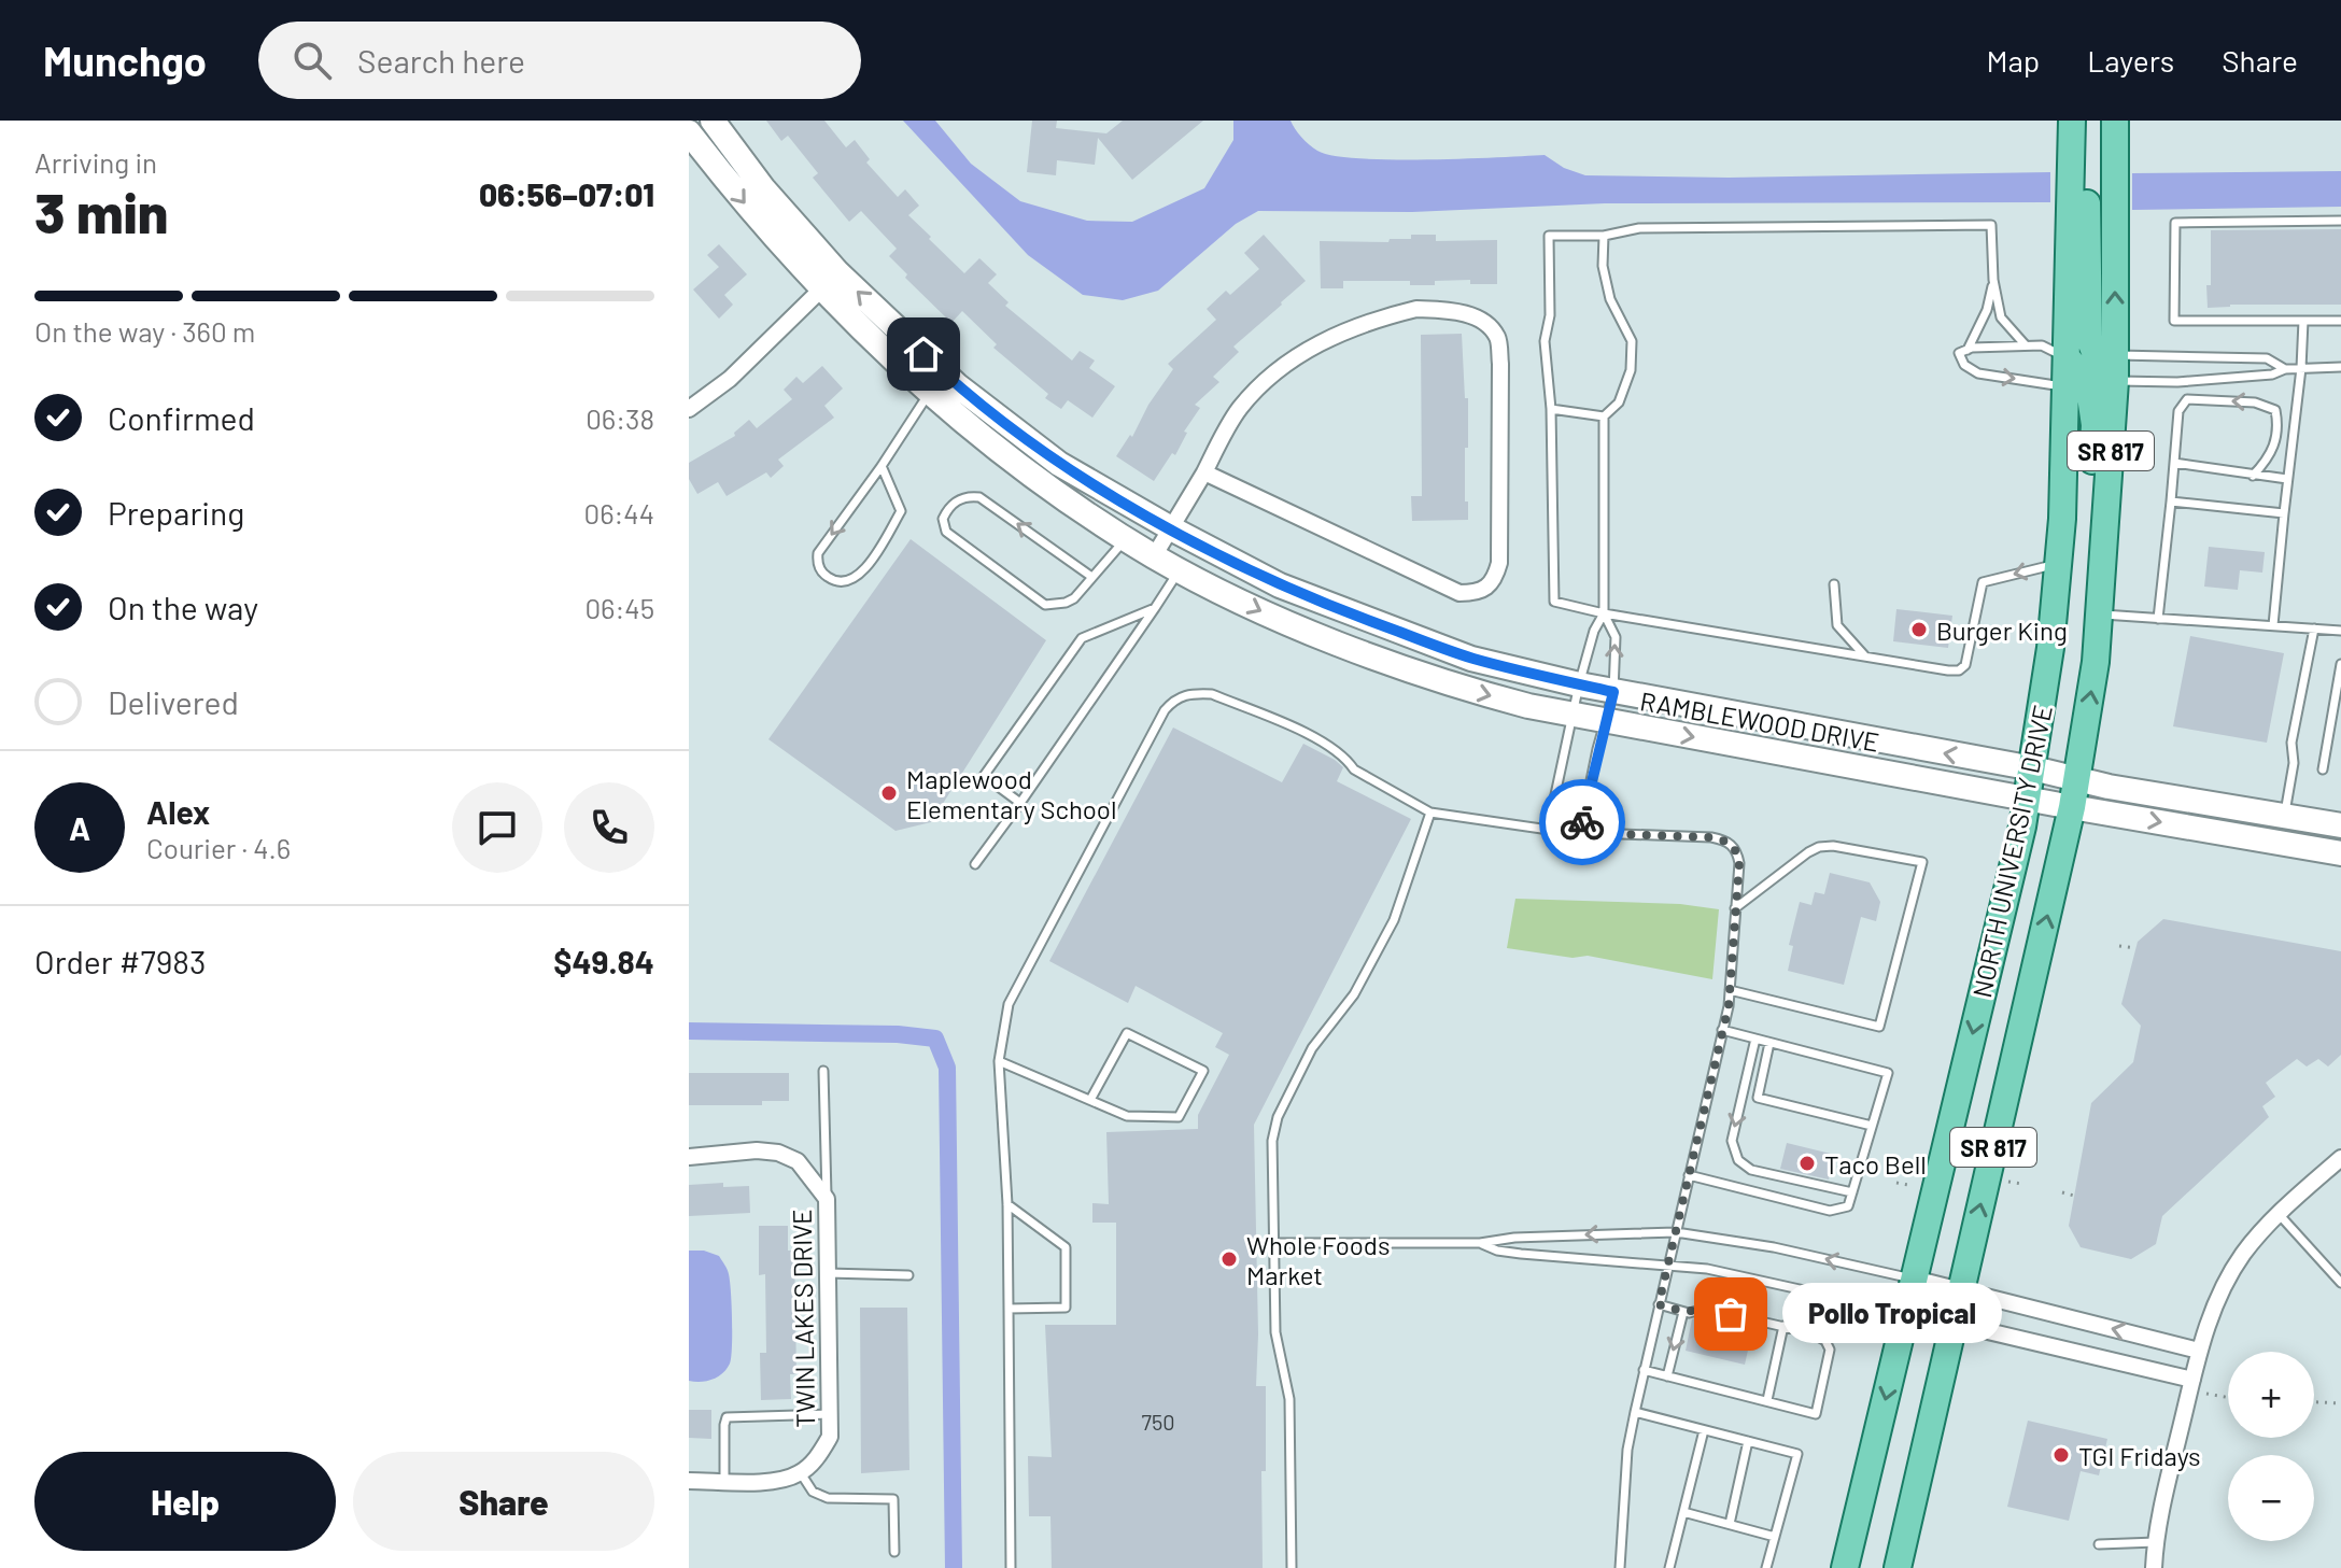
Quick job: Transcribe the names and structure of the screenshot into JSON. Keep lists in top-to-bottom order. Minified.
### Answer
{"streets":{"main road":["SR 817","NORTH UNIVERSITY DRIVE"],"street":["RAMBLEWOOD DRIVE","TWIN LAKES DRIVE"]},"crossings":[["RAMBLEWOOD DRIVE","NORTH UNIVERSITY DRIVE"]],"places":["Burger King","Maplewood Elementary School","Taco Bell","Whole Foods Market","Pollo Tropical","TGI Fridays"],"house_numbers":["750"],"page":{"header":"Munchgo","search":"Search here","nav":["Map","Layers","Share"],"heading":["3 min","Arriving in","06:56–07:01"],"panel":["Alex","Courier · 4.6","Order #7983","$49.84"],"bar":"On the way · 360 m","list":[["Confirmed","06:38"],["Preparing","06:44"],["On the way","06:45"],"Delivered"],"round":"A","bubble":"Pollo Tropical","map_buttons":["+","−"],"buttons":["Help","Share"]}}
